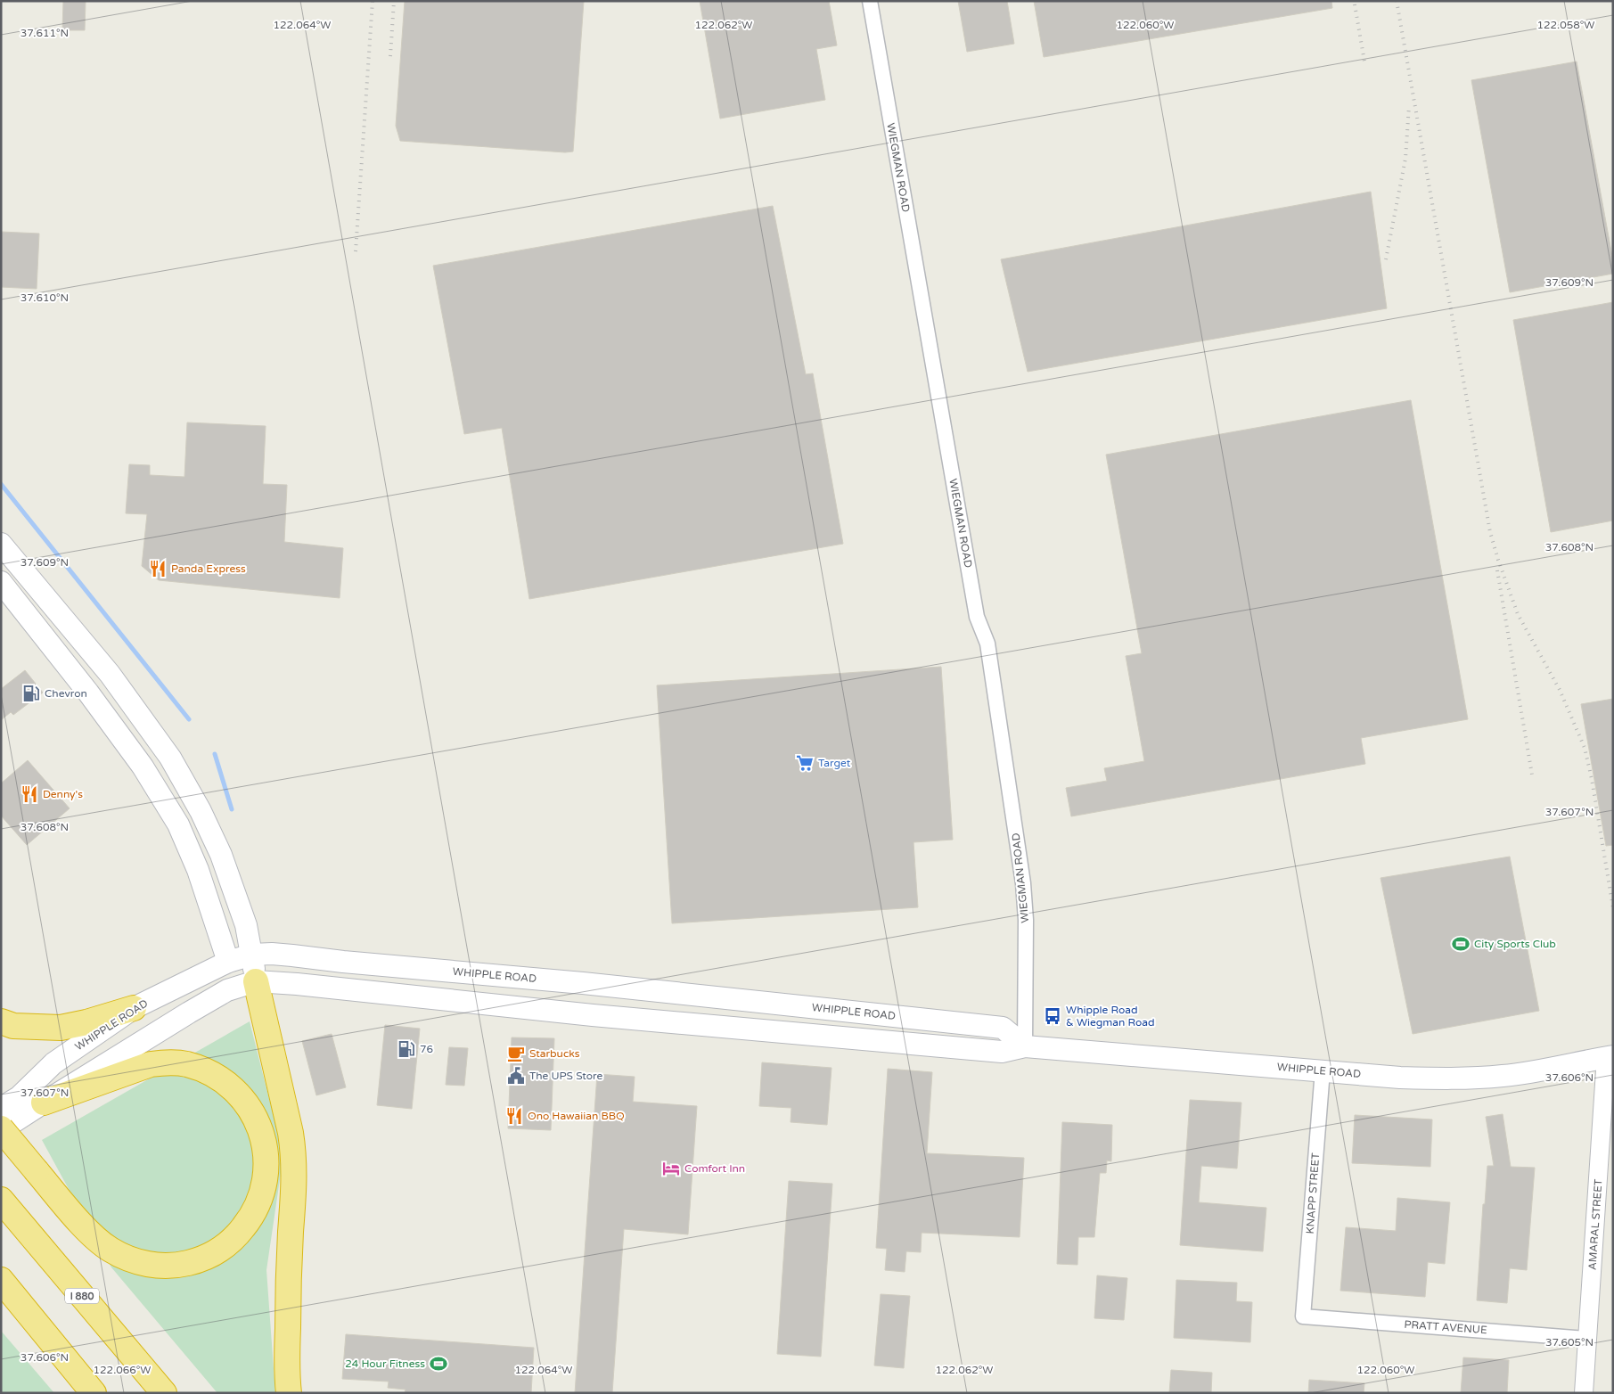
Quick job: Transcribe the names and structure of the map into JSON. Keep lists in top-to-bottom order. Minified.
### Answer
{"streets":{"highway":["I 880"],"main road":["WHIPPLE ROAD"],"street":["WIEGMAN ROAD","KNAPP STREET","AMARAL STREET","PRATT AVENUE"]},"crossings":[["WIEGMAN ROAD","WHIPPLE ROAD"],["WHIPPLE ROAD","KNAPP STREET"],["WHIPPLE ROAD","AMARAL STREET"],["KNAPP STREET","PRATT AVENUE"],["AMARAL STREET","PRATT AVENUE"]],"places":{"restaurant":["Panda Express","Denny's","Ono Hawaiian BBQ"],"fuel station":["Chevron","76"],"supermarket":["Target"],"sports":["City Sports Club","24 Hour Fitness"],"bus stop":["Whipple Road & Wiegman Road"],"cafe":["Starbucks"],"public building":["The UPS Store"],"hotel":["Comfort Inn"]},"coordinates":["122.064°W","122.062°W","122.060°W","122.058°W","37.611°N","37.609°N","37.610°N","37.608°N","37.607°N","37.606°N","37.605°N","122.066°W"]}
